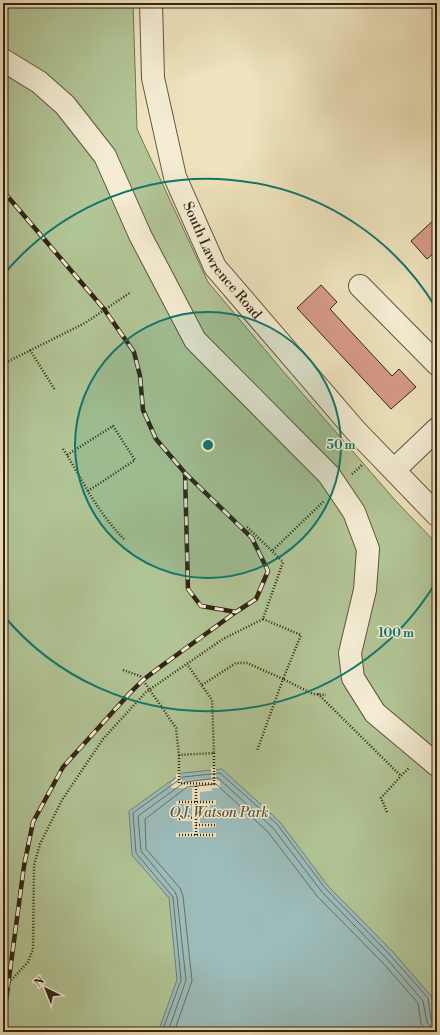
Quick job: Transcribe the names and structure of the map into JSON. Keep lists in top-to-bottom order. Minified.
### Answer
{"streets":{"street":["South Lawrence Road"]},"parks":["O.J. Watson Park"],"north":"top left","rings":["50 m","100 m"]}
